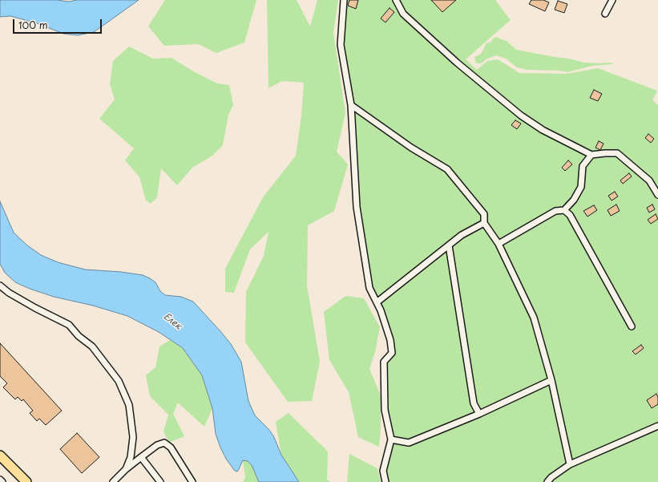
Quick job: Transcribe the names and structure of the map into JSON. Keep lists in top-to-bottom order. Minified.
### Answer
{"water":["Елек"],"scale_bar":"100 m"}
